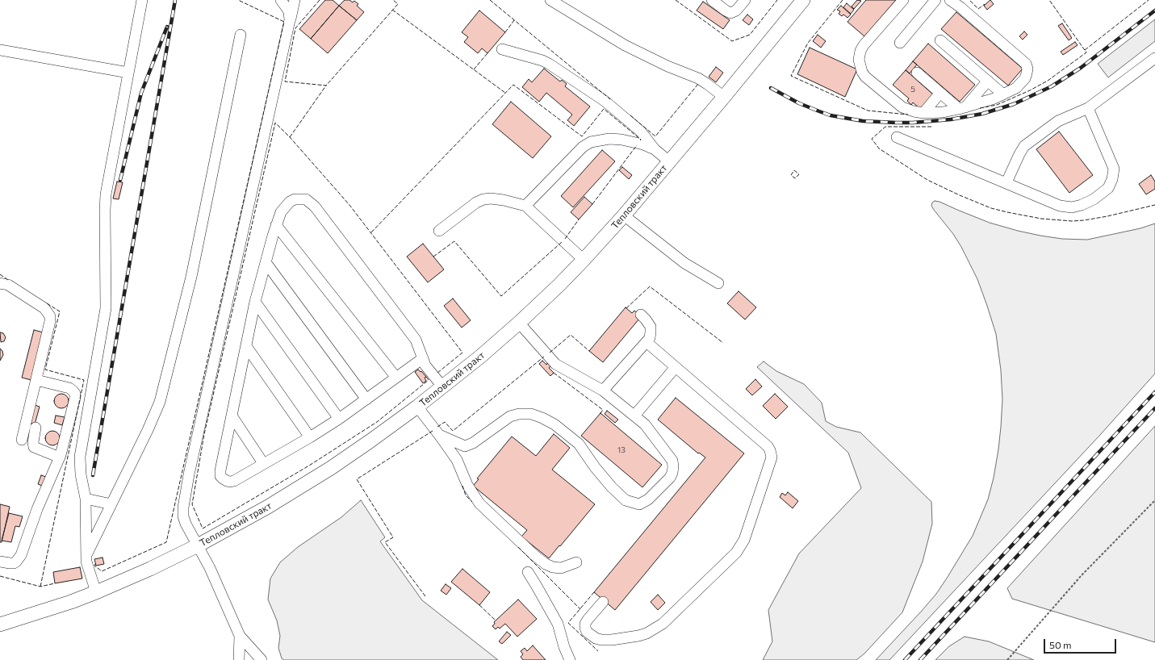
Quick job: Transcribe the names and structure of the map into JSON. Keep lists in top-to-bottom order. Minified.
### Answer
{"streets":{"main road":["Тепловский тракт"]},"house_numbers":["5","13"],"scale_bar":"50 m"}
